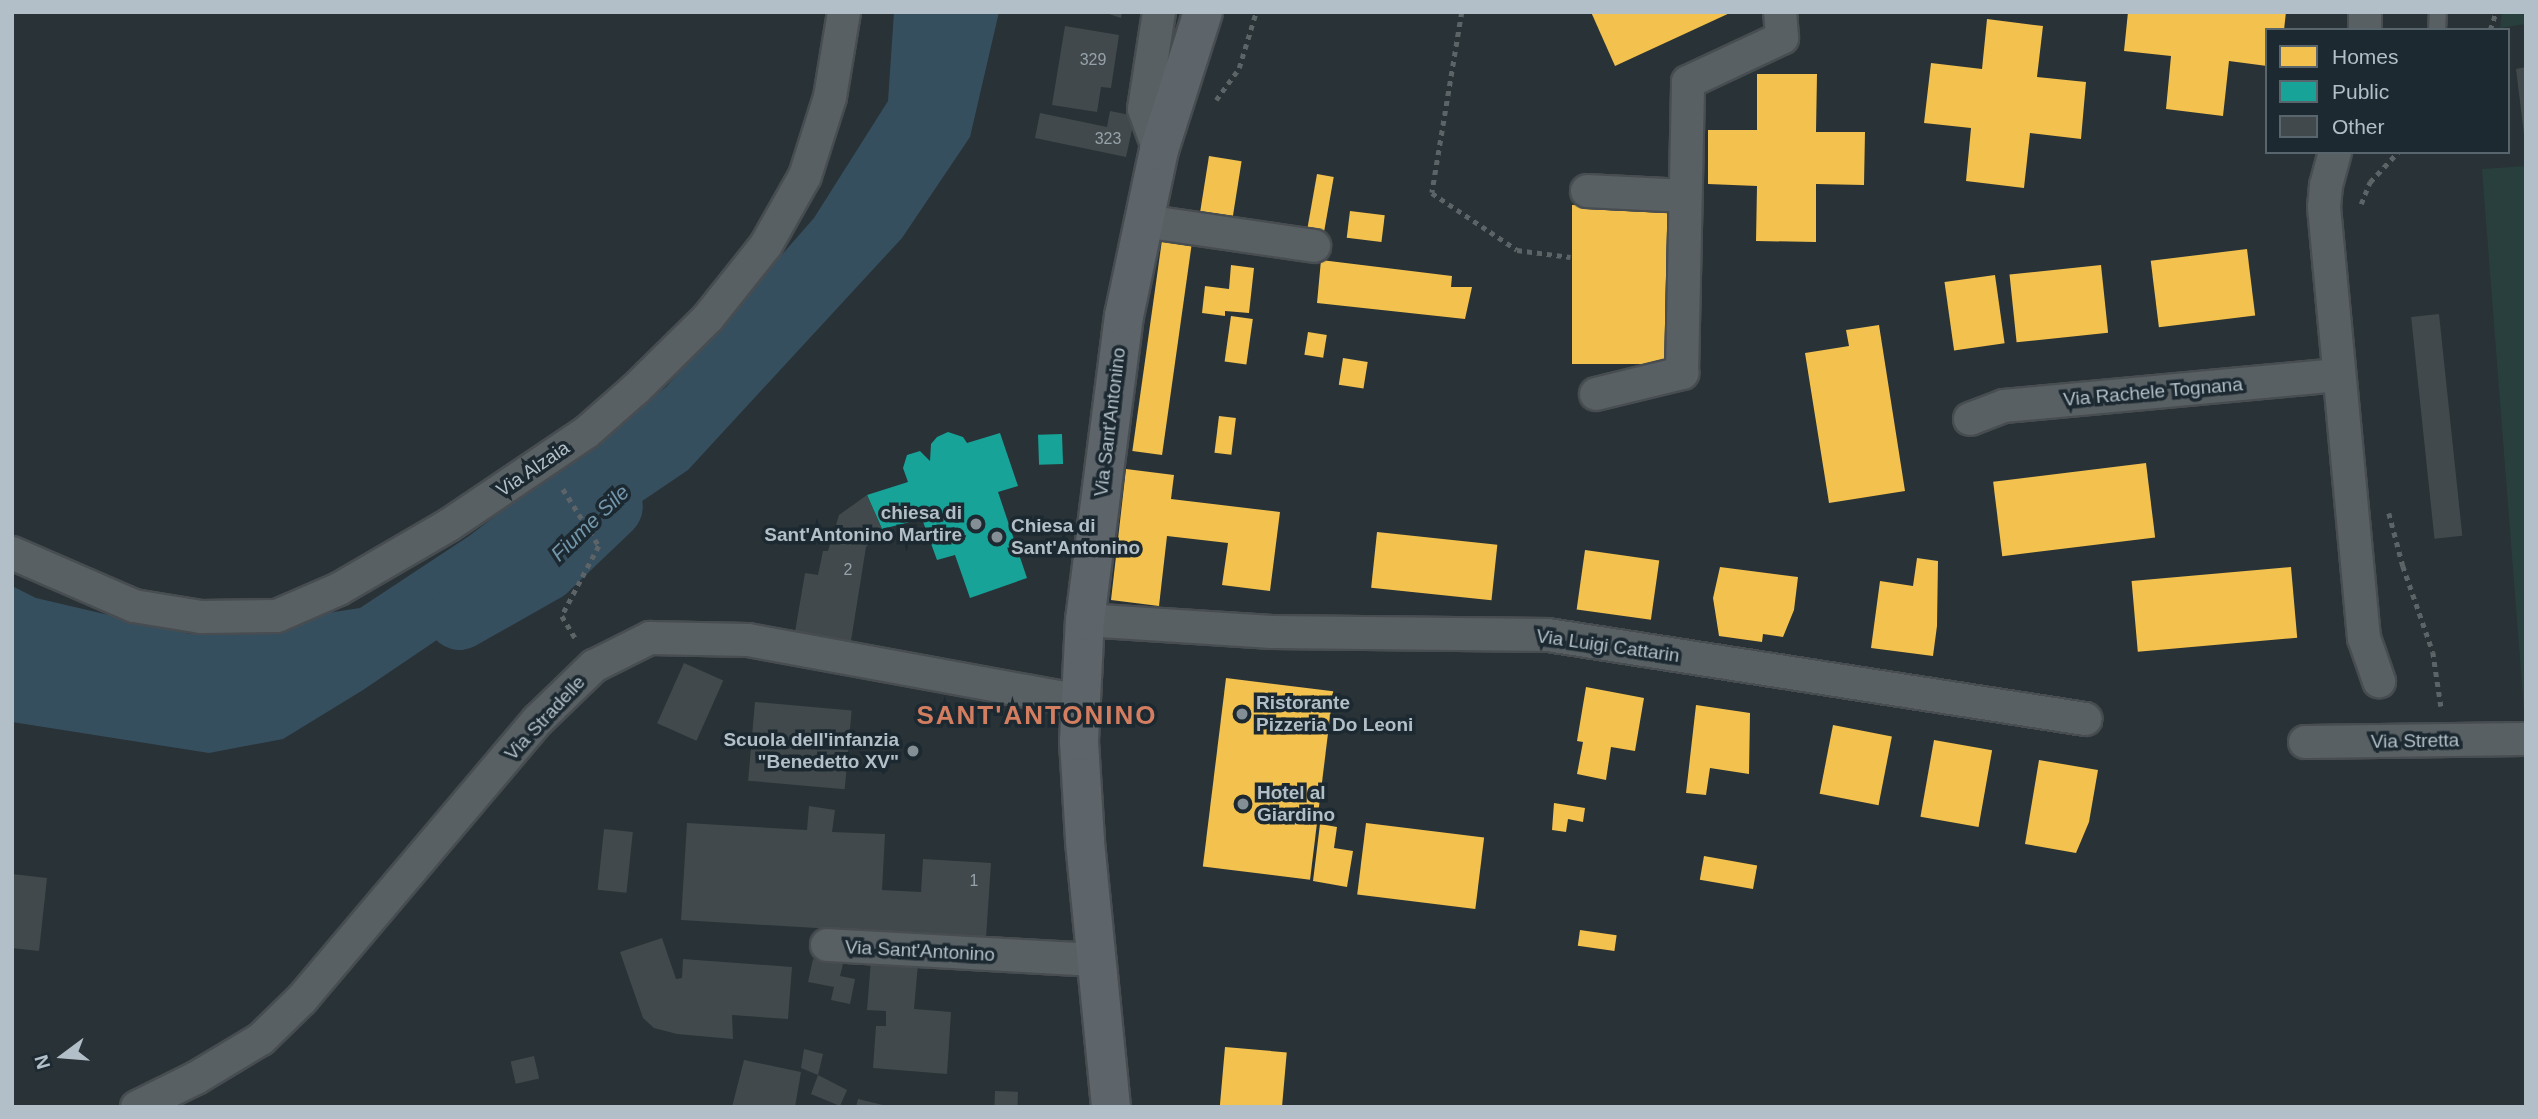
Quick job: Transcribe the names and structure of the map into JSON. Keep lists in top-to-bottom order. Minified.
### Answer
{"streets":{"main road":["Via Sant'Antonino"],"street":["Via Rachele Tognana","Via Alzaia","Via Luigi Cattarin","Via Stradelle","Via Stretta"]},"crossings":[["Via Sant'Antonino","Via Luigi Cattarin"],["Via Sant'Antonino","Via Stradelle"]],"districts":["SANT'ANTONINO"],"water":["Fiume Sile"],"places":["chiesa di Sant'Antonino Martire","Chiesa di Sant'Antonino","Ristorante Pizzeria Do Leoni","Scuola dell'infanzia \"Benedetto XV\"","Hotel al Giardino"],"house_numbers":["329","323","2","1"],"legend":["Homes","Public","Other"],"north":"left"}
